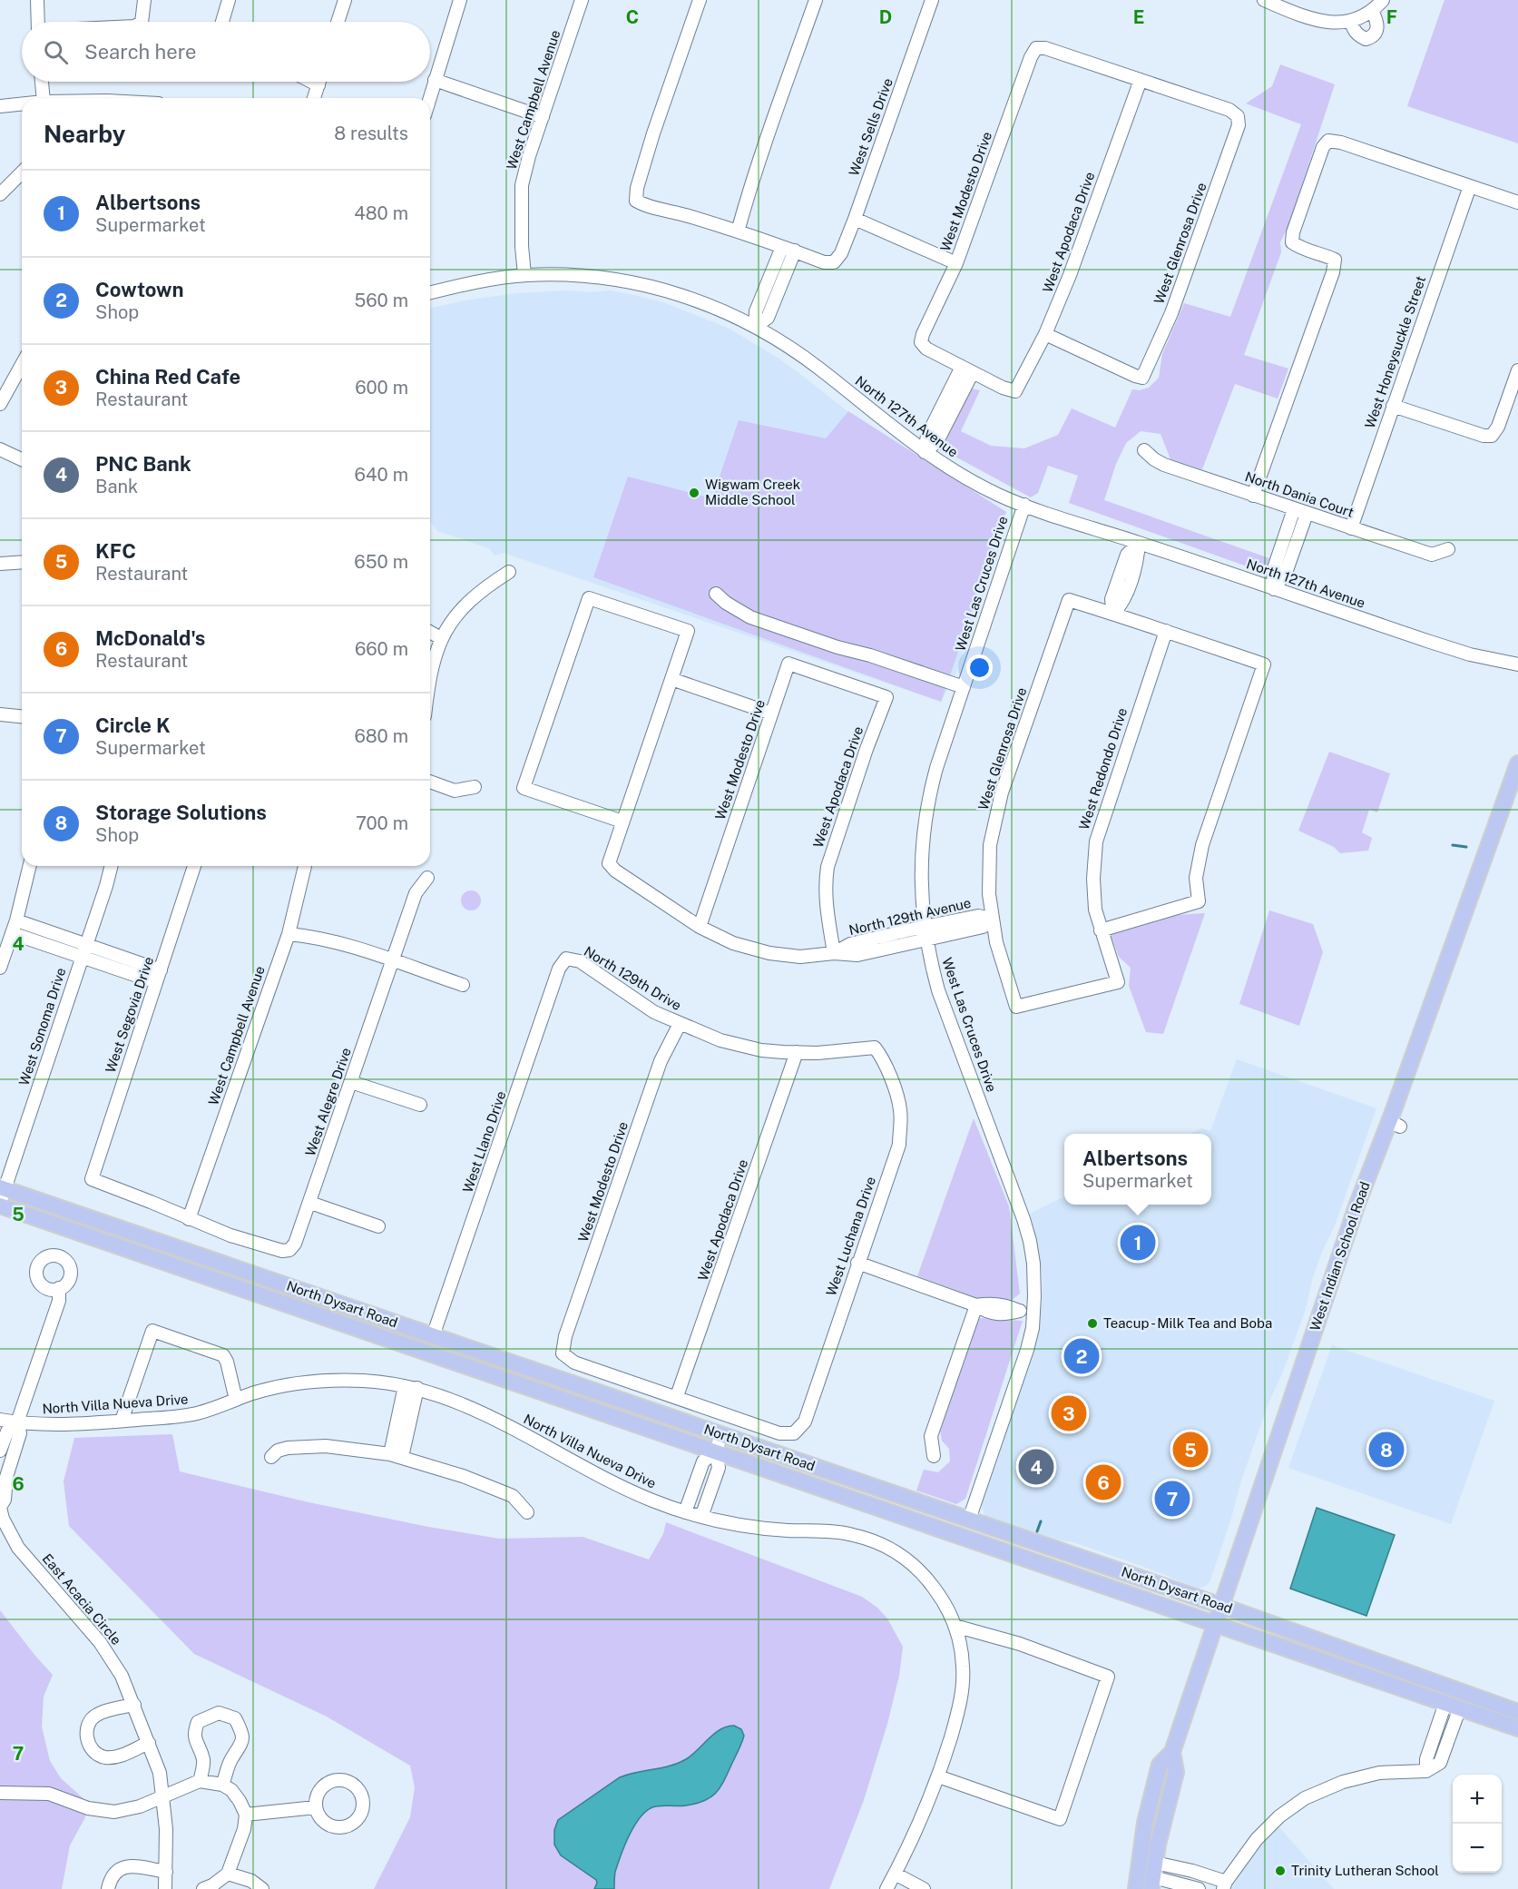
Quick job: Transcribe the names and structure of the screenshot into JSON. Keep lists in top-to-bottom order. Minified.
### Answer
{"streets":{"main road":["West Indian School Road","North Dysart Road"],"street":["West Campbell Avenue","West Sells Drive","West Modesto Drive","West Apodaca Drive","West Glenrosa Drive","West Honeysuckle Street","North 127th Avenue","North Dania Court","West Las Cruces Drive","West Redondo Drive","North 129th Avenue","North 129th Drive","West Segovia Drive","West Sonoma Drive","West Alegre Drive","West Llano Drive","West Luchana Drive","North Villa Nueva Drive","East Acacia Circle"]},"crossings":[["West Campbell Avenue","North 127th Avenue"],["West Campbell Avenue","West Segovia Drive"],["West Campbell Avenue","West Alegre Drive"],["West Modesto Drive","West Apodaca Drive"],["West Modesto Drive","West Glenrosa Drive"],["West Modesto Drive","North 129th Avenue"],["West Modesto Drive","North 129th Drive"],["West Modesto Drive","West Luchana Drive"],["West Apodaca Drive","West Glenrosa Drive"],["West Apodaca Drive","North 129th Avenue"],["West Apodaca Drive","North 129th Drive"],["West Apodaca Drive","West Luchana Drive"],["West Glenrosa Drive","West Redondo Drive"],["West Glenrosa Drive","North 129th Avenue"],["West Honeysuckle Street","North Dania Court"],["North 127th Avenue","West Las Cruces Drive"],["West Las Cruces Drive","North 129th Avenue"],["West Las Cruces Drive","North Dysart Road"],["North 129th Drive","West Llano Drive"],["North 129th Drive","West Luchana Drive"],["West Segovia Drive","West Alegre Drive"],["West Sonoma Drive","North Dysart Road"],["West Llano Drive","North Dysart Road"],["West Indian School Road","North Dysart Road"],["North Villa Nueva Drive","East Acacia Circle"]],"places":["Wigwam Creek Middle School","Teacup - Milk Tea and Boba","Trinity Lutheran School"],"page":{"search":"Search here","heading":["Nearby","8 results"],"list":[{"mark":"1","name":"Albertsons","note":"Supermarket","value":"480 m"},{"mark":"2","name":"Cowtown","note":"Shop","value":"560 m"},{"mark":"3","name":"China Red Cafe","note":"Restaurant","value":"600 m"},{"mark":"4","name":"PNC Bank","note":"Bank","value":"640 m"},{"mark":"5","name":"KFC","note":"Restaurant","value":"650 m"},{"mark":"6","name":"McDonald's","note":"Restaurant","value":"660 m"},{"mark":"7","name":"Circle K","note":"Supermarket","value":"680 m"},{"mark":"8","name":"Storage Solutions","note":"Shop","value":"700 m"}],"popup":["Albertsons","Supermarket"],"pins":["1","2","3","5","8","4","6","7"],"map_buttons":["+","−"]},"grid":{"columns":["C","D","E","F"],"rows":["4","5","6","7"]}}
